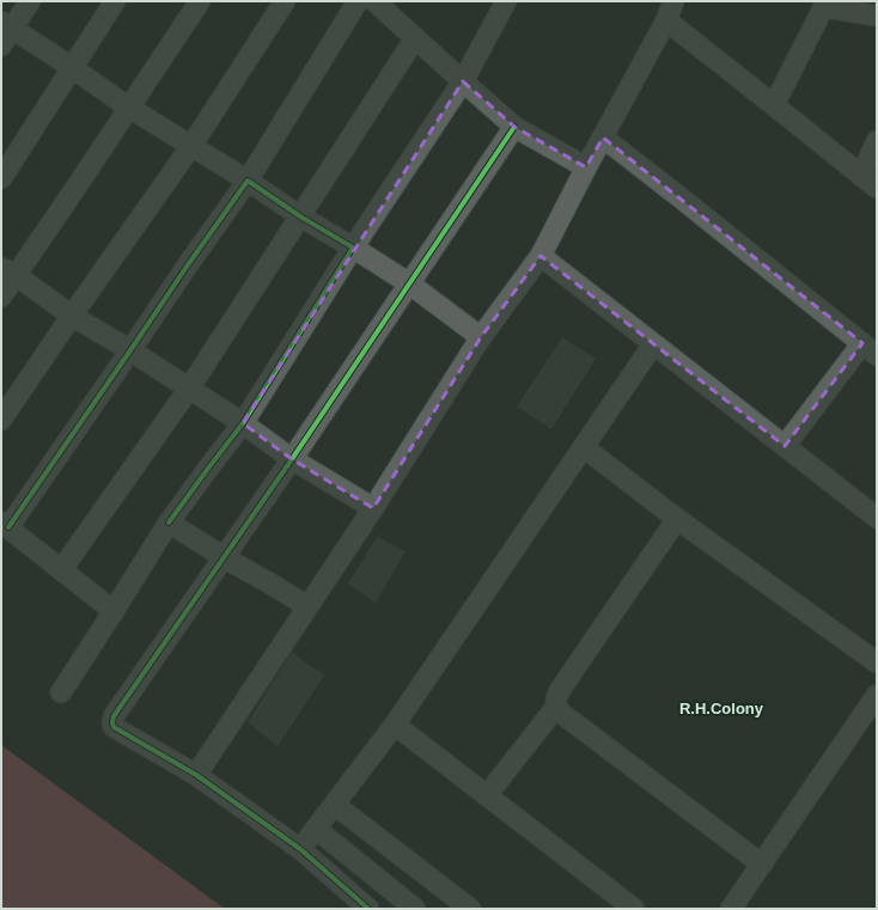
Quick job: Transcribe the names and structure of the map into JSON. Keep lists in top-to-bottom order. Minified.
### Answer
{"districts":["R.H.Colony"]}
